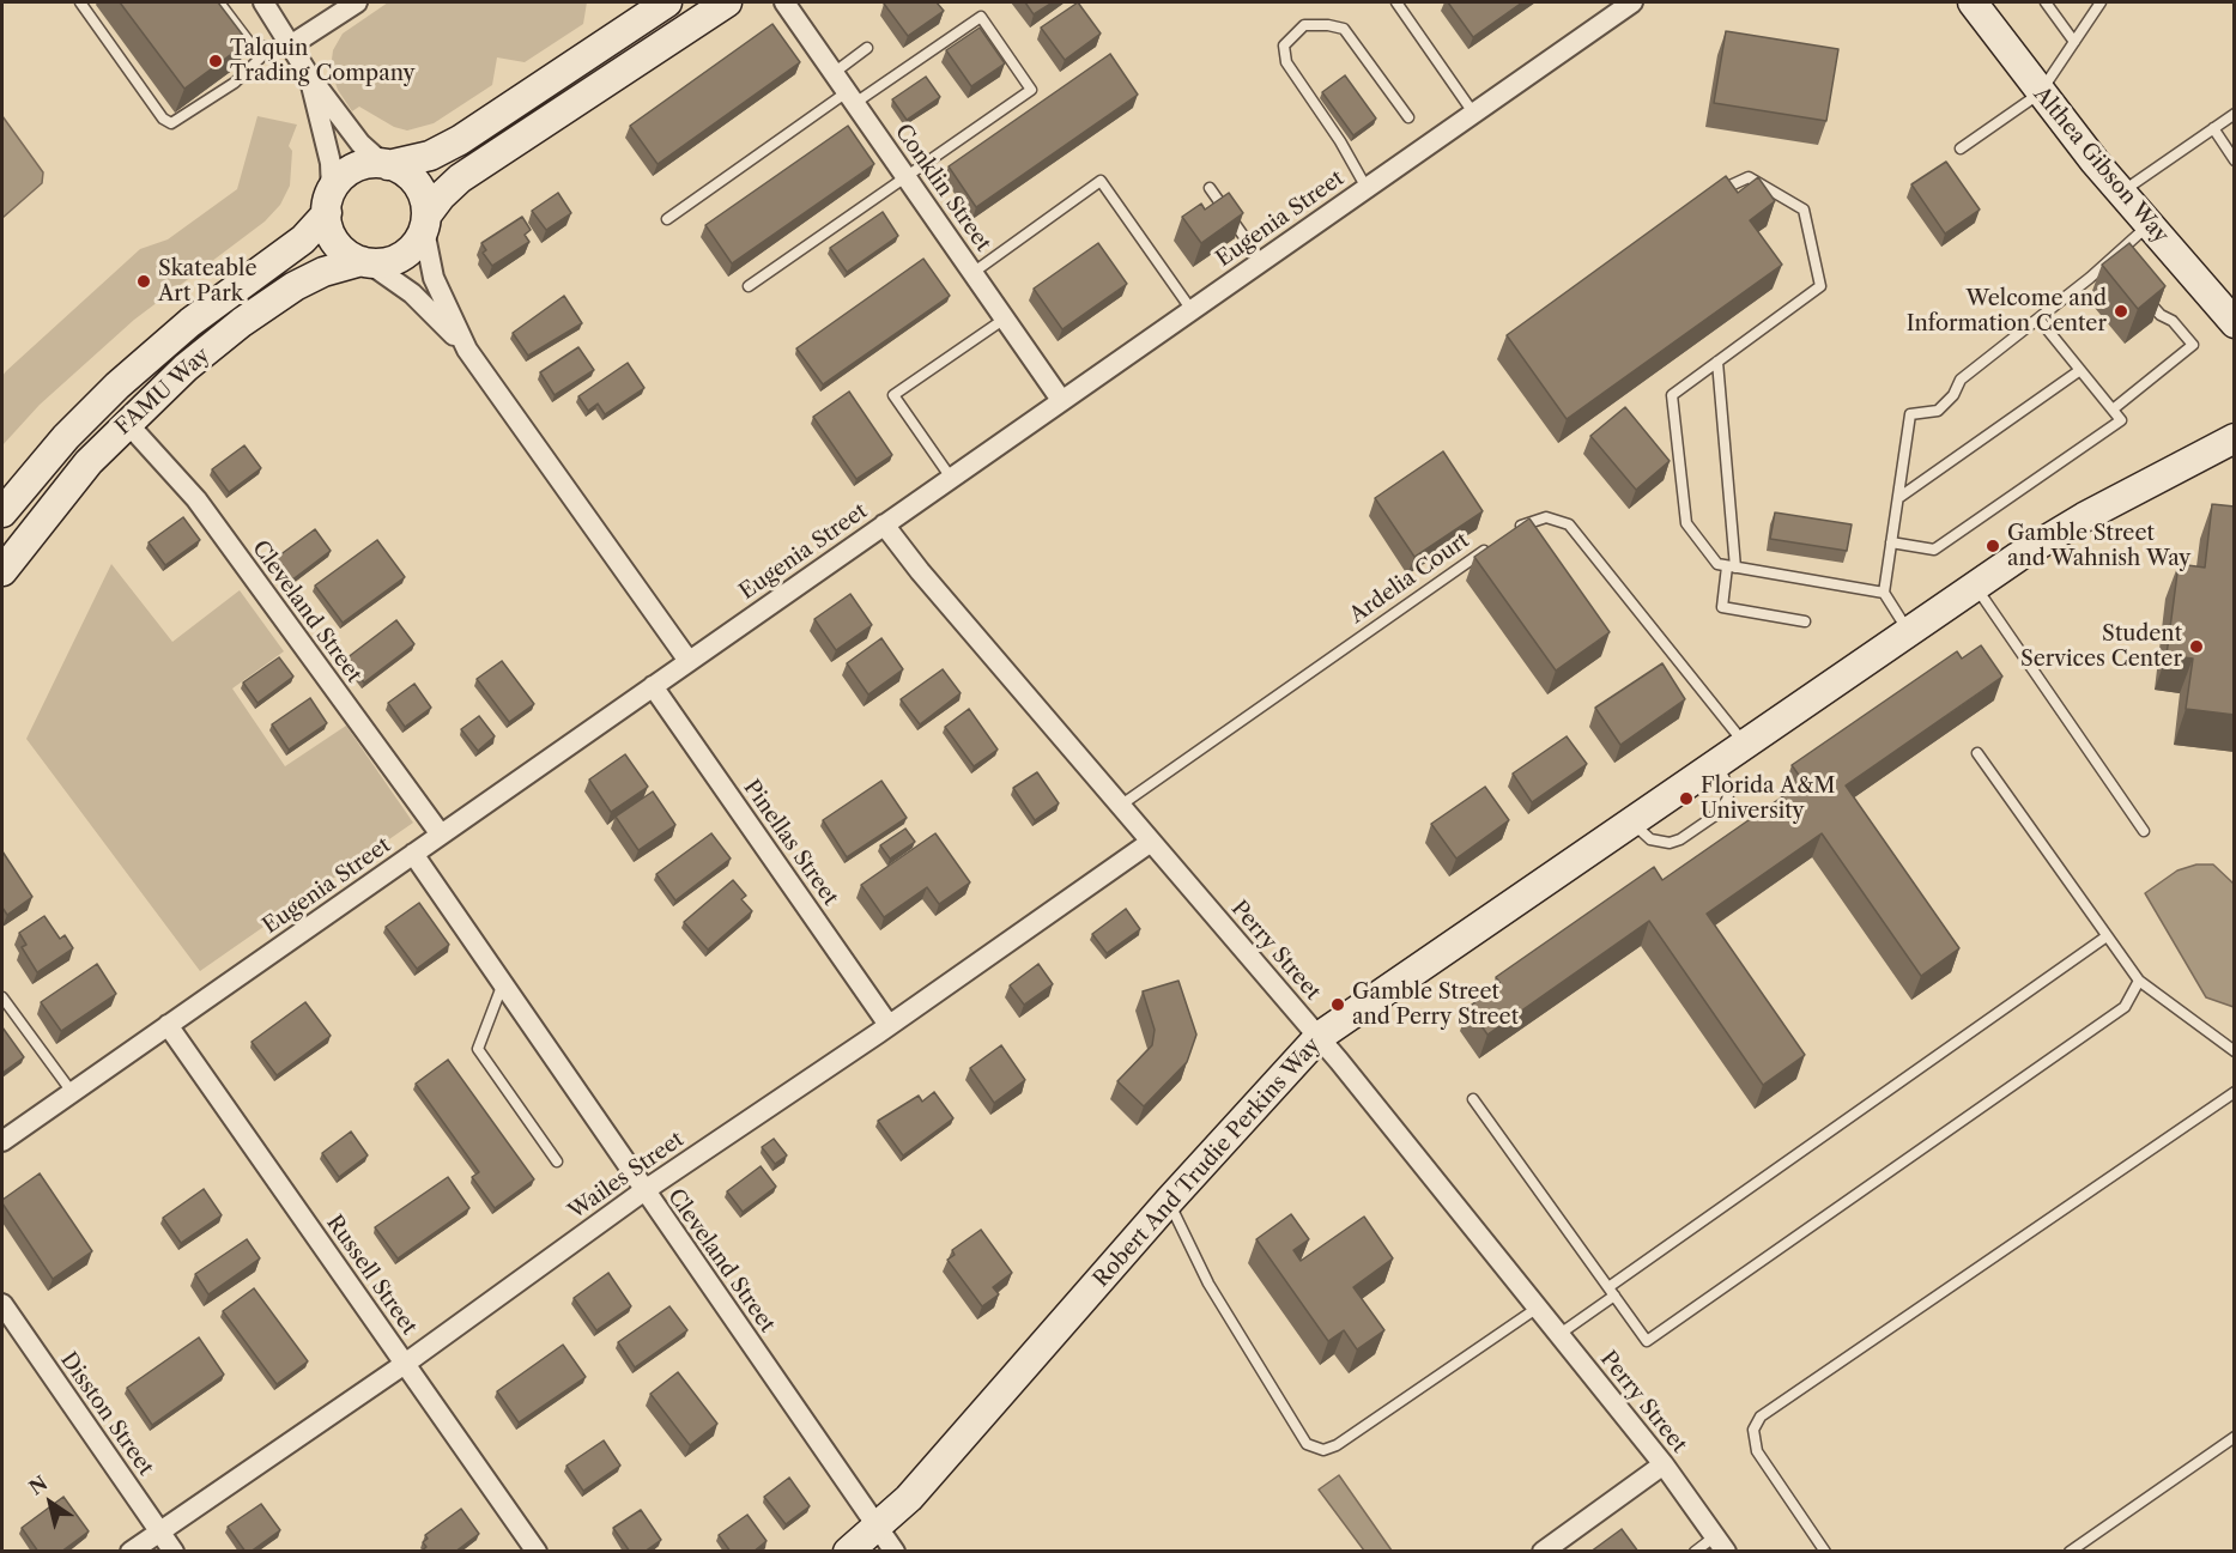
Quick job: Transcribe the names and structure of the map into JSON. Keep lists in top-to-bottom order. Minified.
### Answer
{"streets":{"street":["Althea Gibson Way","Conklin Street","Eugenia Street","FAMU Way","Cleveland Street","Pinellas Street","Perry Street","Robert And Trudie Perkins Way","Wailes Street","Russell Street","Disston Street"],"lane":["Ardelia Court"]},"crossings":[["Conklin Street","Eugenia Street"],["Eugenia Street","Cleveland Street"],["Eugenia Street","Pinellas Street"],["Eugenia Street","Perry Street"],["Eugenia Street","Russell Street"],["FAMU Way","Cleveland Street"],["Ardelia Court","Perry Street"],["Cleveland Street","Robert And Trudie Perkins Way"],["Cleveland Street","Wailes Street"],["Pinellas Street","Wailes Street"],["Perry Street","Robert And Trudie Perkins Way"],["Perry Street","Wailes Street"],["Wailes Street","Russell Street"],["Wailes Street","Disston Street"]],"places":["Talquin Trading Company","Skateable Art Park","Welcome and Information Center","Gamble Street and Wahnish Way","Student Services Center","Florida A&M University","Gamble Street and Perry Street"],"north":"top left"}
